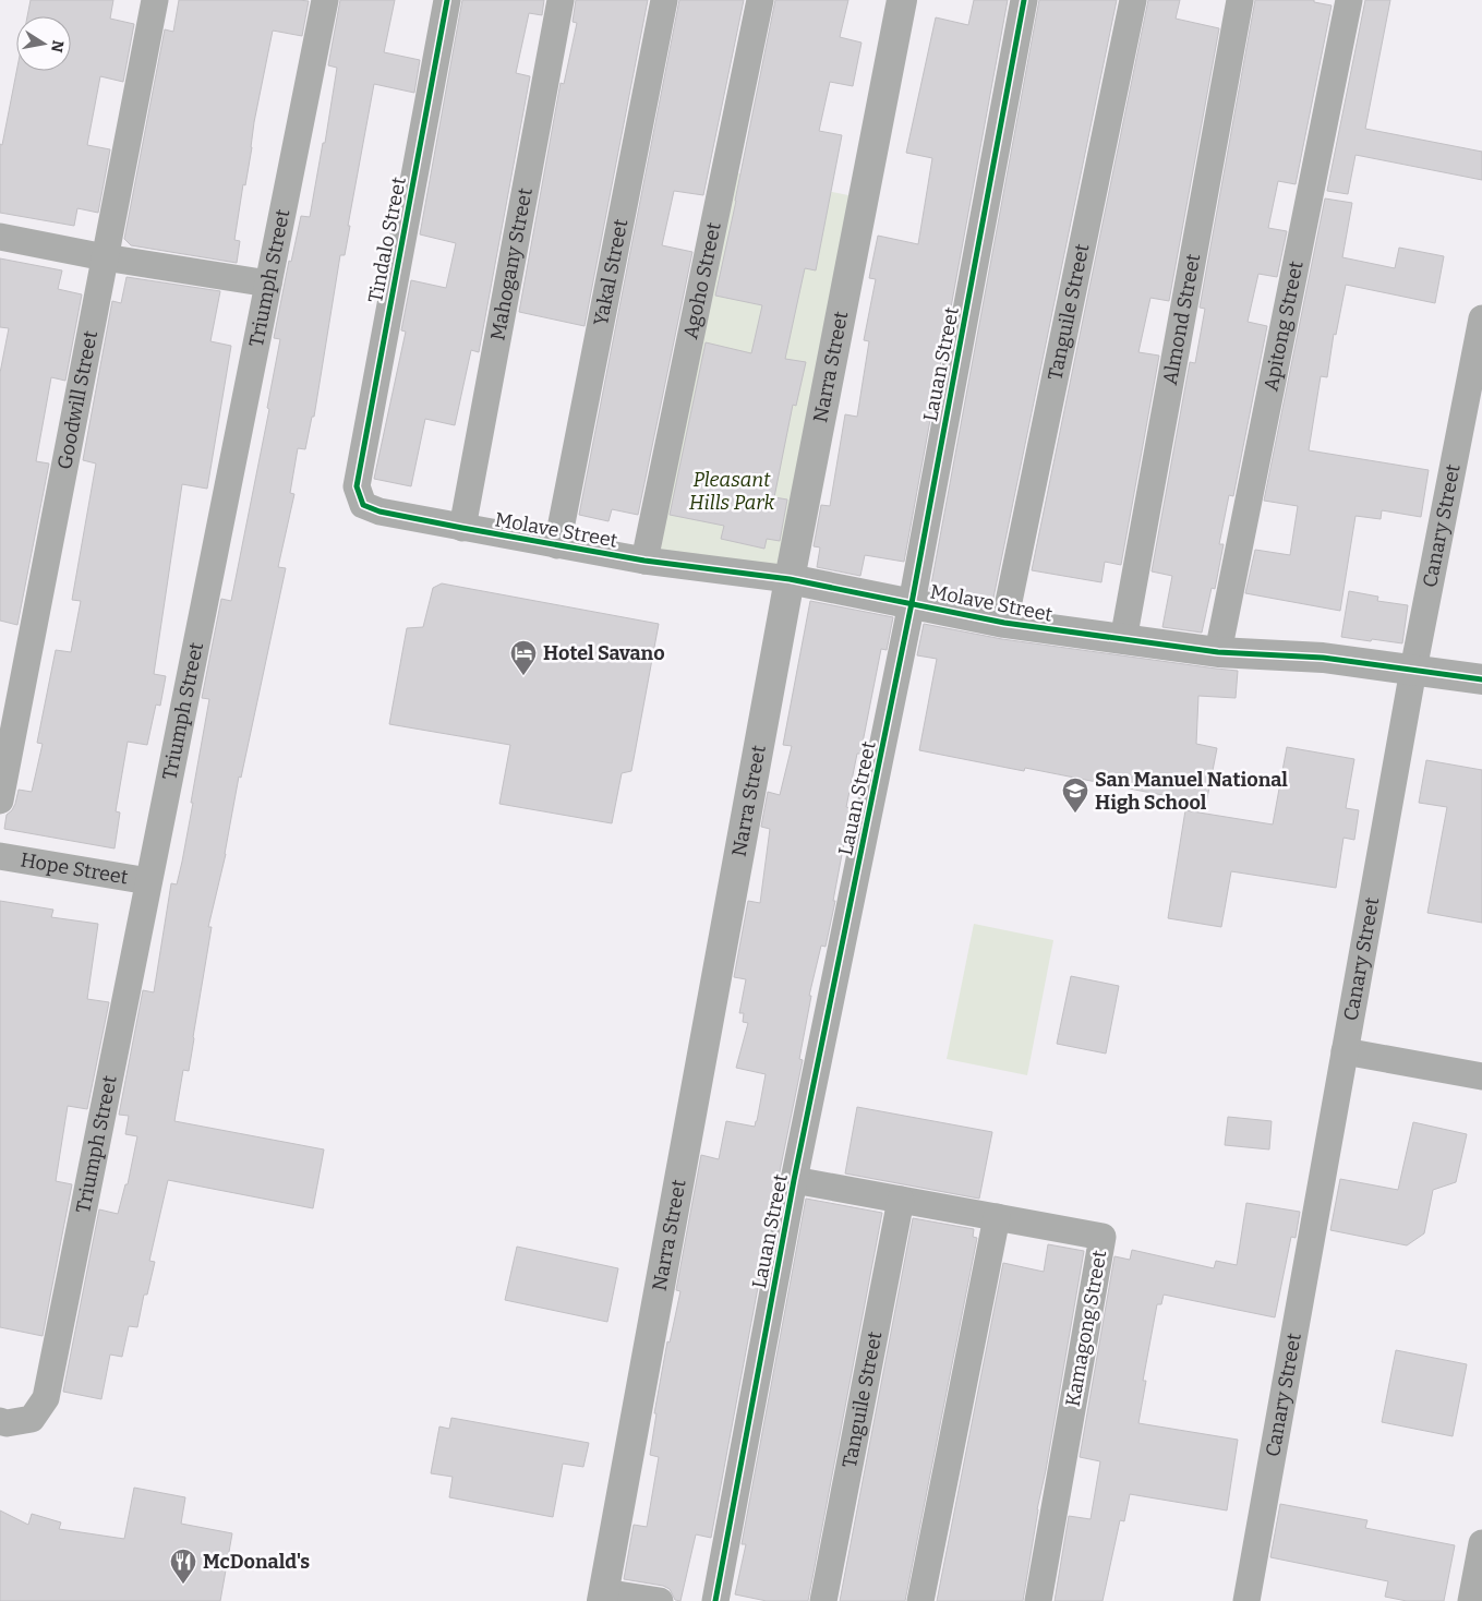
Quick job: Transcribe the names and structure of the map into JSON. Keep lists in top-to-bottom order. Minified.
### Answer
{"streets":{"street":["Tindalo Street","Mahogany Street","Yakal Street","Triumph Street","Agoho Street","Tanguile Street","Almond Street","Apitong Street","Lauan Street","Narra Street","Goodwill Street","Canary Street","Molave Street","Hope Street","Kamagong Street"]},"crossings":[["Tindalo Street","Molave Street"],["Mahogany Street","Molave Street"],["Yakal Street","Molave Street"],["Triumph Street","Hope Street"],["Agoho Street","Molave Street"],["Tanguile Street","Molave Street"],["Tanguile Street","Kamagong Street"],["Almond Street","Molave Street"],["Apitong Street","Molave Street"],["Lauan Street","Molave Street"],["Lauan Street","Kamagong Street"],["Narra Street","Molave Street"],["Canary Street","Molave Street"]],"parks":["Pleasant Hills Park"],"places":{"hotel":["Hotel Savano"],"school or university":["San Manuel National High School"],"restaurant":["McDonald's"]},"north":"right"}
